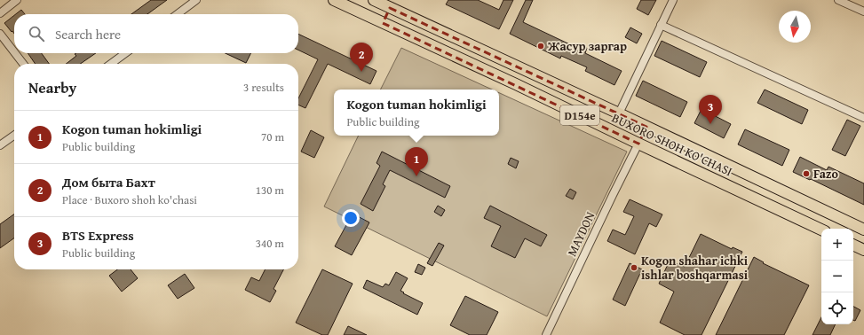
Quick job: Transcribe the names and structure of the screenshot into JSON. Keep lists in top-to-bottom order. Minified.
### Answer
{"streets":{"main road":["D154e","BUXORO SHOH KO'CHASI"],"street":["MAYDON"]},"crossings":[["BUXORO SHOH KO'CHASI","MAYDON"]],"places":["Жасур заргар","Fazo","Kogon shahar ichki ishlar boshqarmasi"],"north":"bottom","page":{"search":"Search here","pins":["2","3","1"],"heading":["Nearby","3 results"],"popup":["Kogon tuman hokimligi","Public building"],"list":[{"mark":"1","name":"Kogon tuman hokimligi","note":"Public building","value":"70 m"},{"mark":"2","name":"Дом быта Бахт","note":"Place · Buxoro shoh ko'chasi","value":"130 m"},{"mark":"3","name":"BTS Express","note":"Public building","value":"340 m"}],"map_buttons":["+","−"]}}
